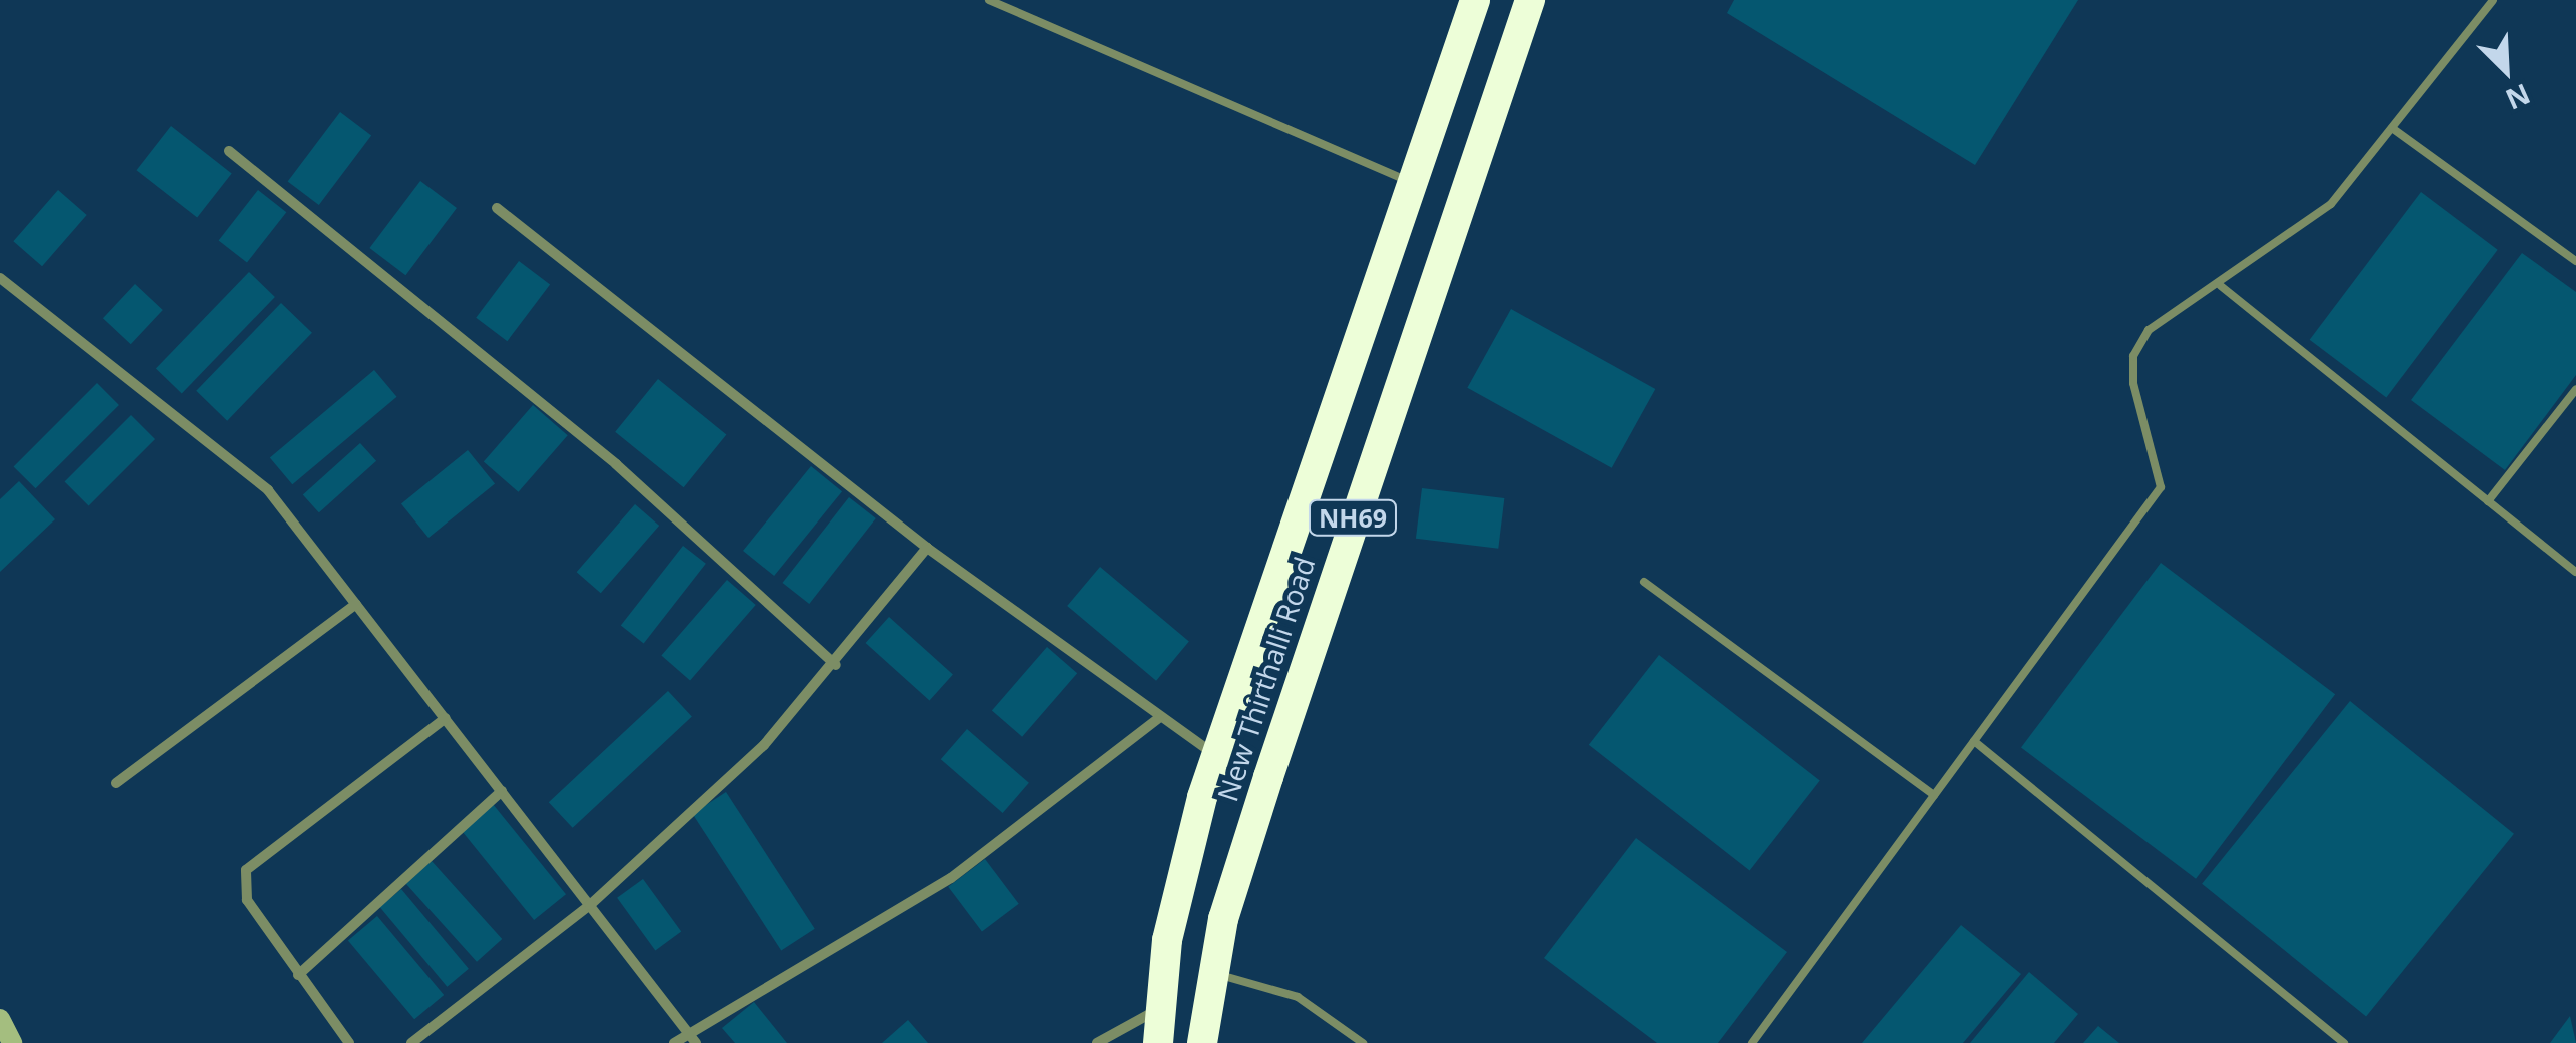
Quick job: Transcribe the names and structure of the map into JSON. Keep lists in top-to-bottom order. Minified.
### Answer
{"streets":{"highway":["NH69","New Thirthalli Road"]},"north":"bottom right"}
